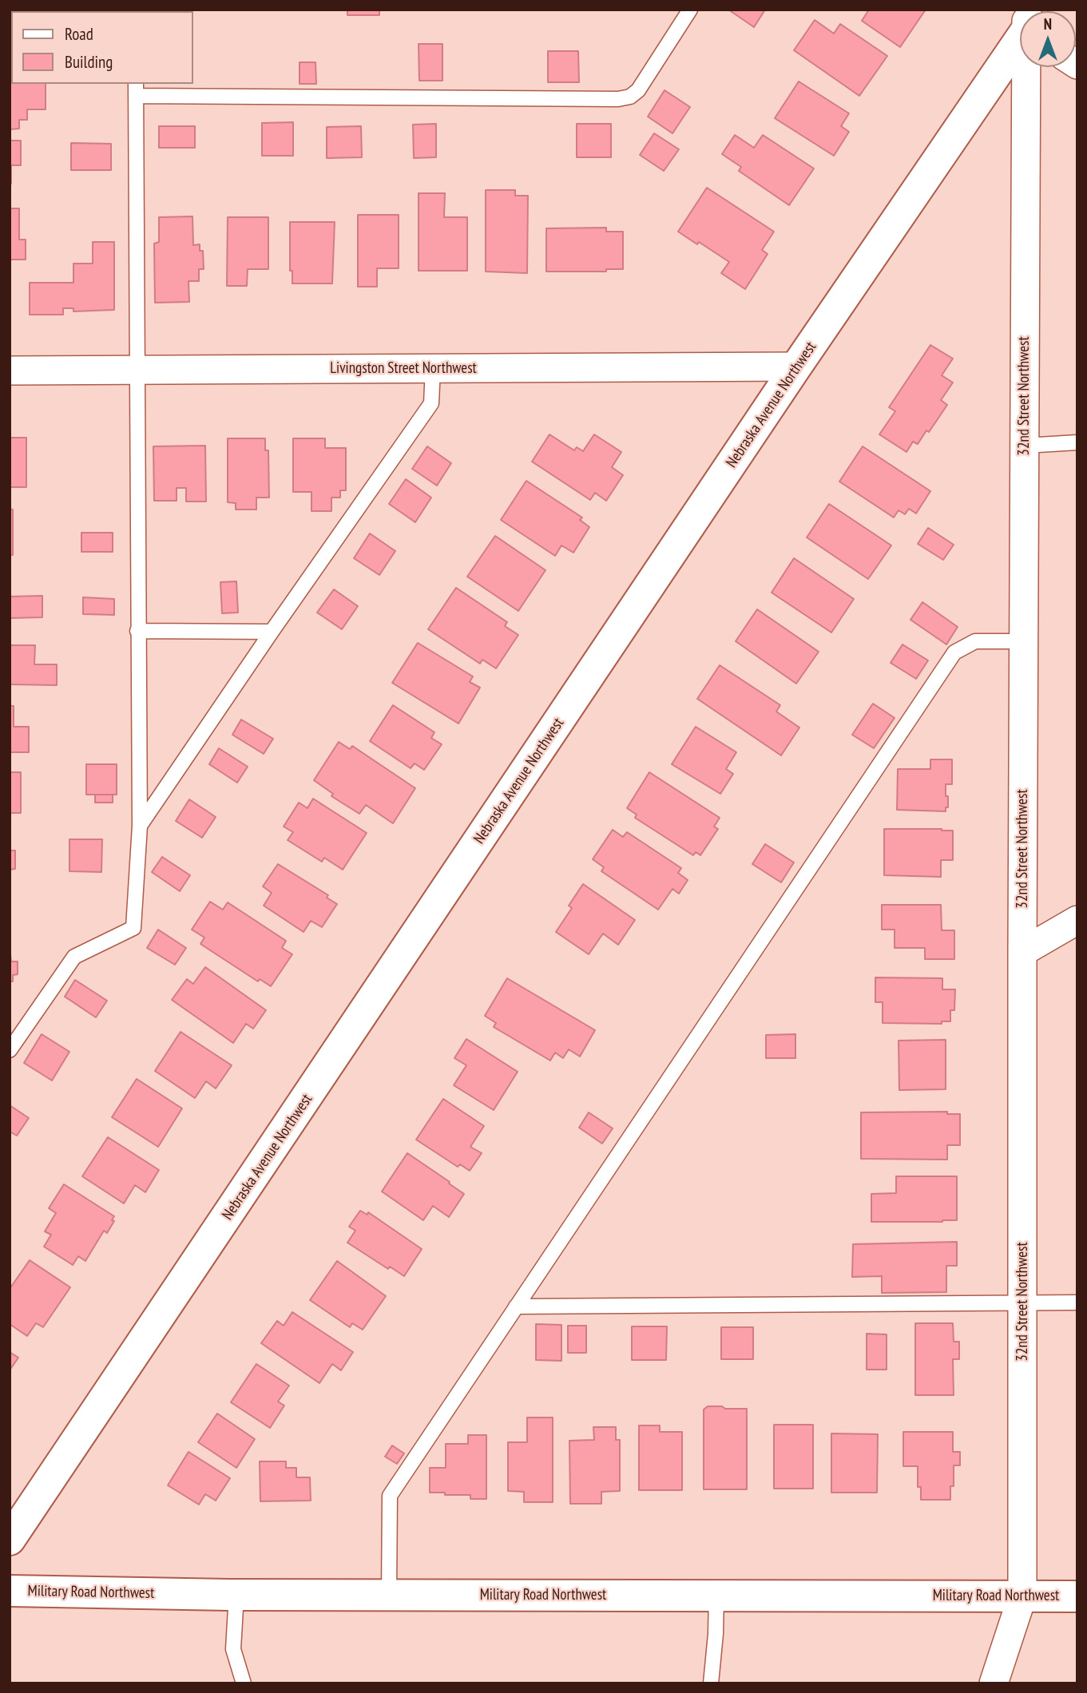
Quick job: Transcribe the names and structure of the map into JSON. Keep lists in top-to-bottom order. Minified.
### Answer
{"streets":{"street":["Livingston Street Northwest","32nd Street Northwest","Nebraska Avenue Northwest","Military Road Northwest"]},"crossings":[["Livingston Street Northwest","Nebraska Avenue Northwest"],["32nd Street Northwest","Military Road Northwest"]],"legend":["Road","Building"],"north":"top"}
